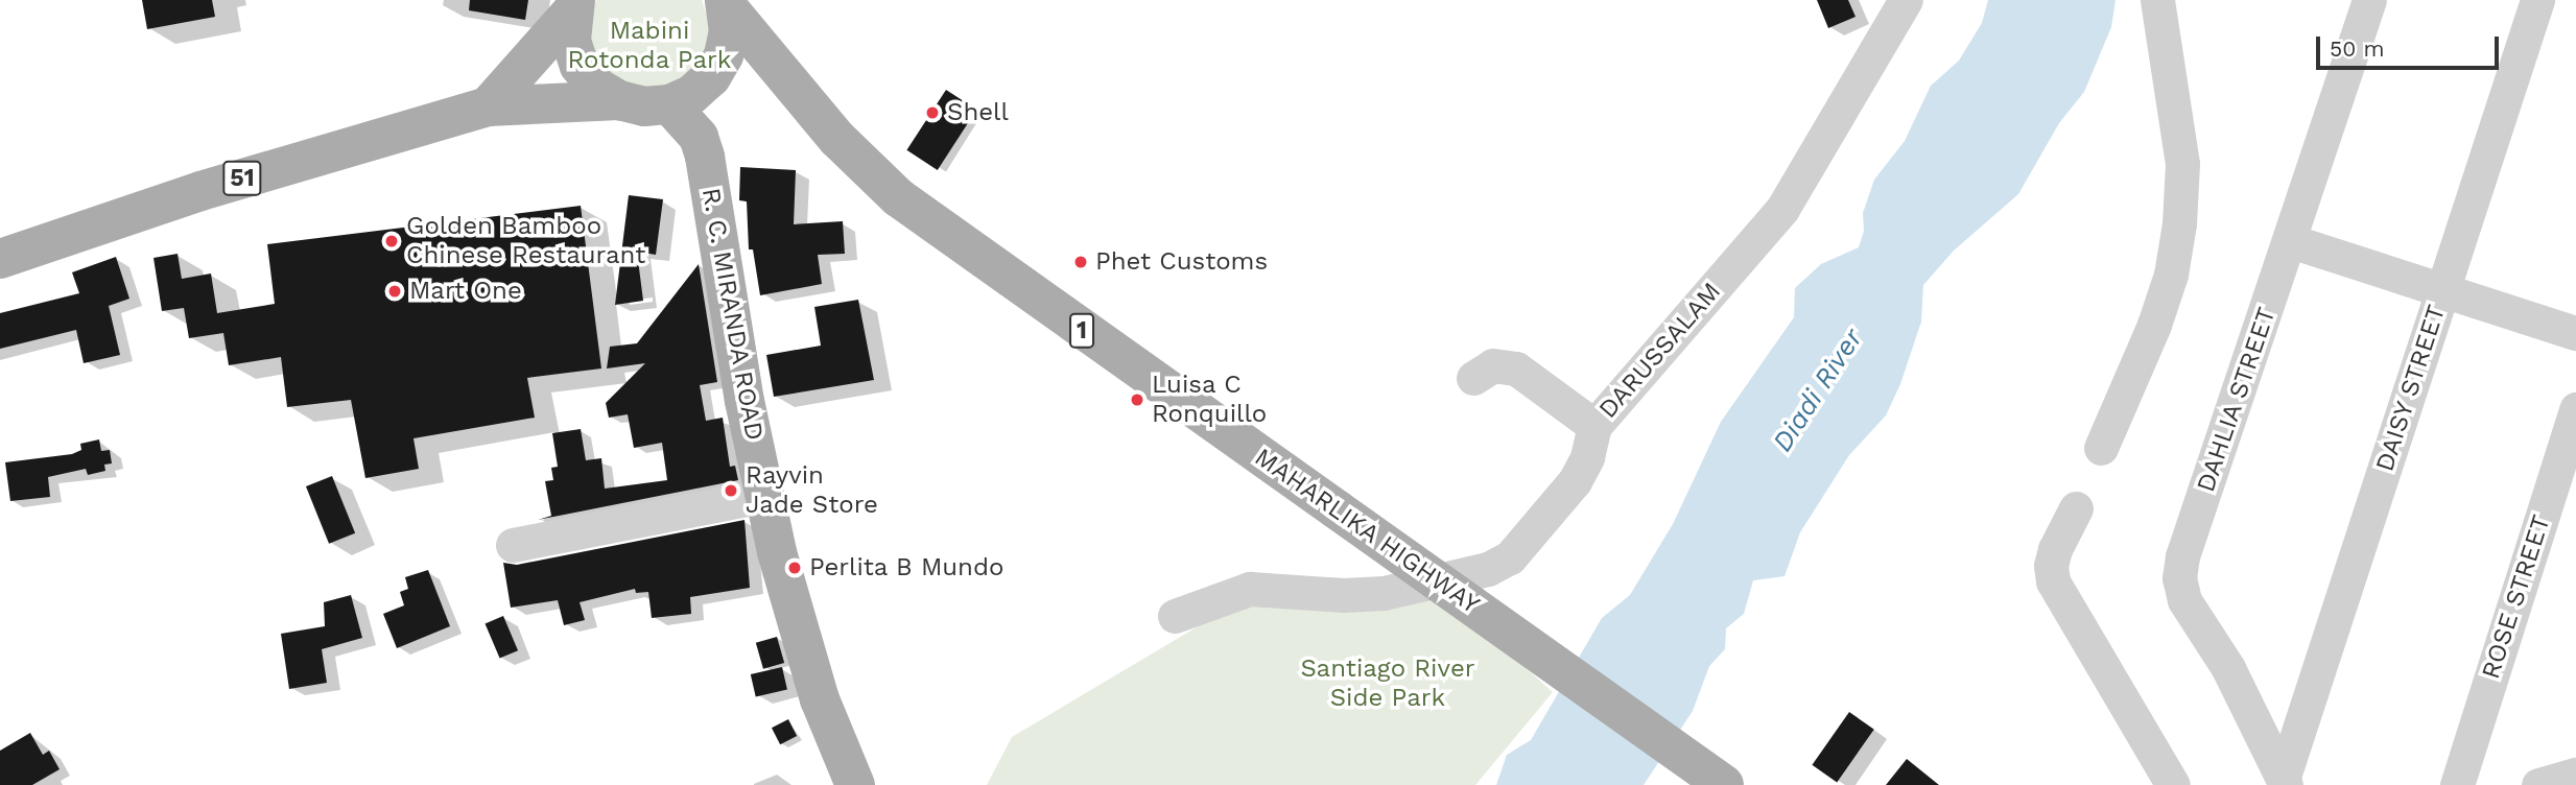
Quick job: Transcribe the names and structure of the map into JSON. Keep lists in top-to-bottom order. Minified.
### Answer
{"streets":{"main road":["51","R. C. MIRANDA ROAD","1","MAHARLIKA HIGHWAY"],"street":["DARUSSALAM","DAISY STREET","DAHLIA STREET","ROSE STREET"]},"crossings":[["R. C. MIRANDA ROAD","1"],["1","MAHARLIKA HIGHWAY"],["DAISY STREET","DAHLIA STREET"]],"water":["Diadi River"],"parks":["Mabini Rotonda Park","Santiago River Side Park"],"places":["Shell","Golden Bamboo Chinese Restaurant","Phet Customs","Mart One","Luisa C Ronquillo","Rayvin Jade Store","Perlita B Mundo"],"scale_bar":"50 m"}
